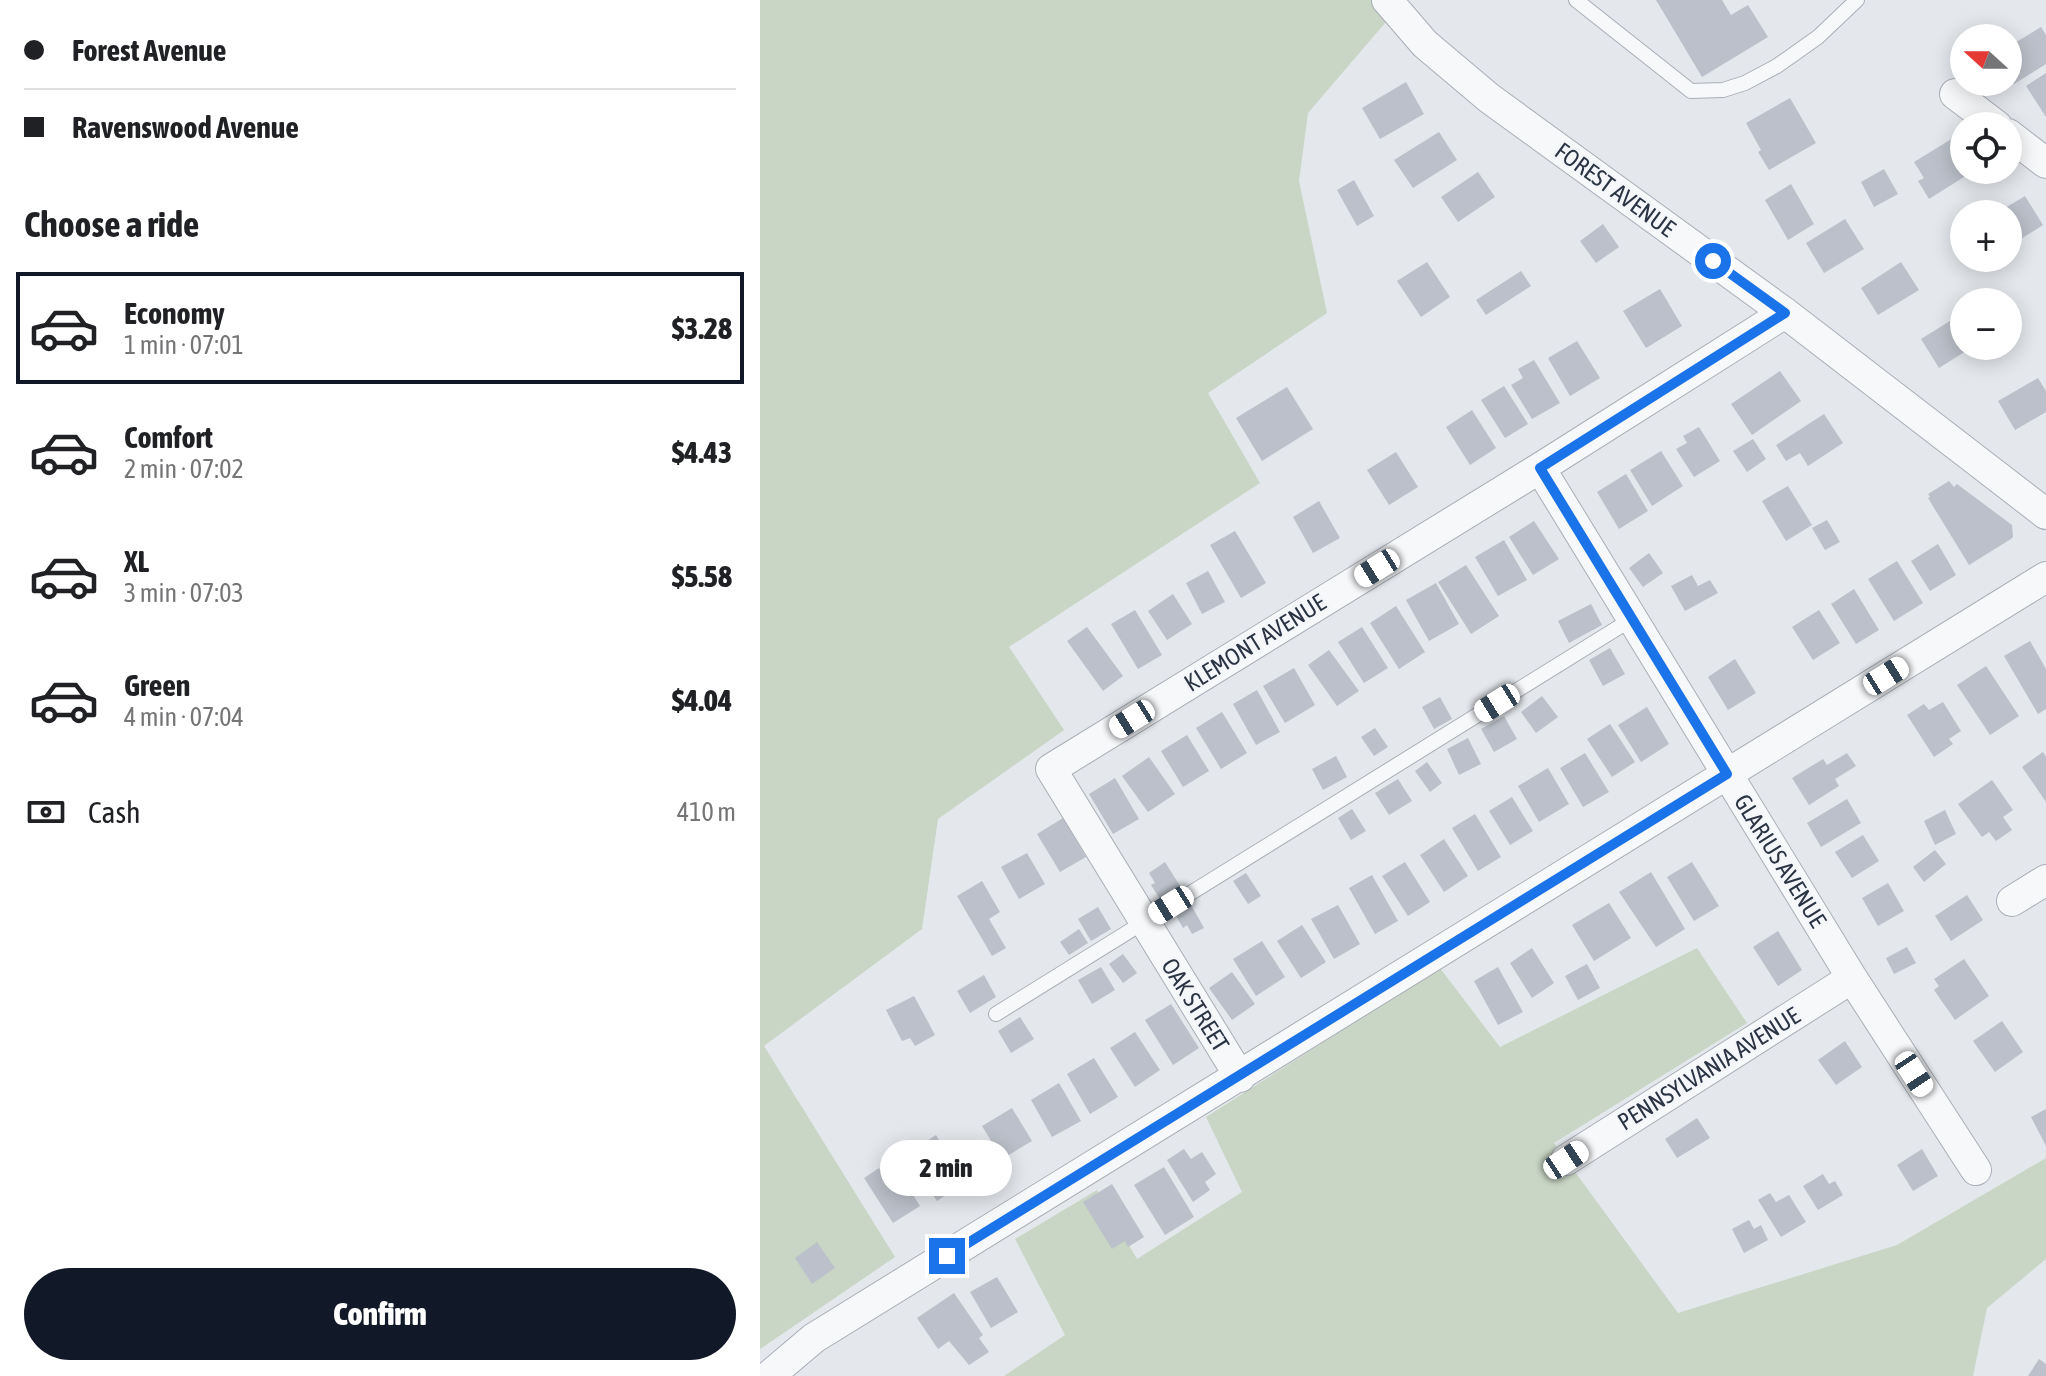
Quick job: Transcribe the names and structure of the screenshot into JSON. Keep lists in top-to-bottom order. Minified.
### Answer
{"streets":{"street":["FOREST AVENUE","KLEMONT AVENUE","GLARIUS AVENUE","OAK STREET","PENNSYLVANIA AVENUE"]},"crossings":[["FOREST AVENUE","KLEMONT AVENUE"],["KLEMONT AVENUE","GLARIUS AVENUE"],["KLEMONT AVENUE","OAK STREET"],["GLARIUS AVENUE","PENNSYLVANIA AVENUE"]],"north":"left","page":{"banner":["Forest Avenue","Ravenswood Avenue"],"map_buttons":["+","−"],"heading":"Choose a ride","list":[{"name":"Economy","note":"1 min · 07:01","value":"$3.28"},{"name":"Comfort","note":"2 min · 07:02","value":"$4.43"},{"name":"XL","note":"3 min · 07:03","value":"$5.58"},{"name":"Green","note":"4 min · 07:04","value":"$4.04"}],"pay":["Cash","410 m"],"bubble":"2 min","buttons":"Confirm"}}
